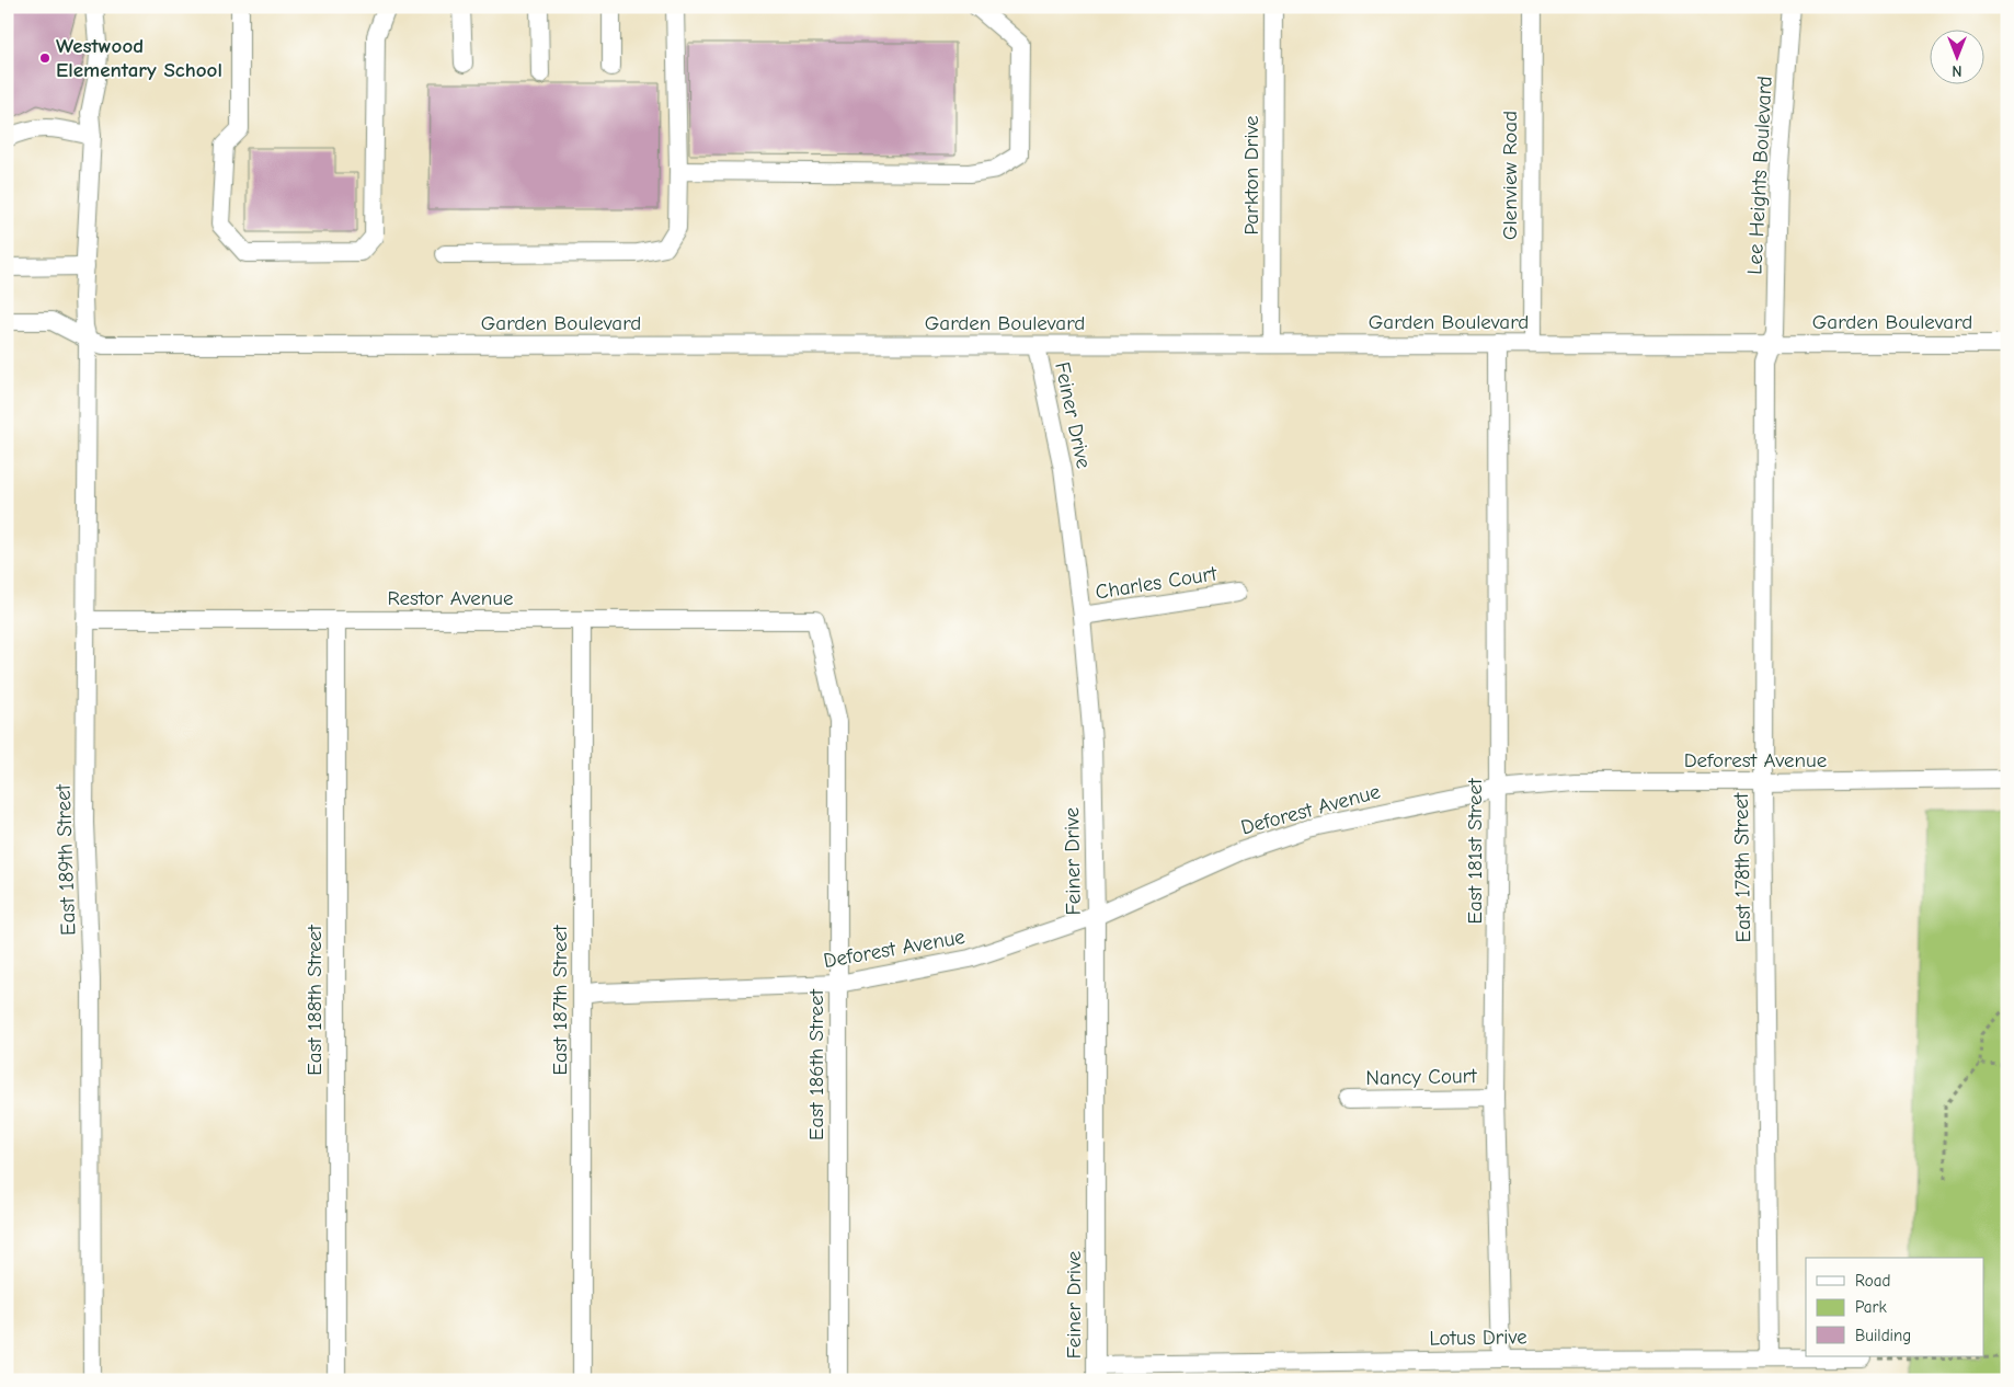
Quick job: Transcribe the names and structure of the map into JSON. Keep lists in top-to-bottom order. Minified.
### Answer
{"streets":{"street":["Parkton Drive","Glenview Road","Lee Heights Boulevard","Garden Boulevard","Feiner Drive","Charles Court","Restor Avenue","Deforest Avenue","East 181st Street","East 189th Street","East 178th Street","East 188th Street","East 187th Street","East 186th Street","Nancy Court","Lotus Drive"]},"crossings":[["Parkton Drive","Garden Boulevard"],["Glenview Road","Garden Boulevard"],["Lee Heights Boulevard","Garden Boulevard"],["Lee Heights Boulevard","East 178th Street"],["Garden Boulevard","Feiner Drive"],["Garden Boulevard","East 181st Street"],["Garden Boulevard","East 189th Street"],["Garden Boulevard","East 178th Street"],["Feiner Drive","Charles Court"],["Feiner Drive","Deforest Avenue"],["Feiner Drive","Lotus Drive"],["Restor Avenue","East 189th Street"],["Restor Avenue","East 188th Street"],["Restor Avenue","East 187th Street"],["Restor Avenue","East 186th Street"],["Deforest Avenue","East 181st Street"],["Deforest Avenue","East 178th Street"],["Deforest Avenue","East 187th Street"],["Deforest Avenue","East 186th Street"],["East 181st Street","Nancy Court"],["East 181st Street","Lotus Drive"],["East 178th Street","Lotus Drive"]],"places":["Westwood Elementary School"],"legend":["Road","Park","Building"],"north":"bottom"}
